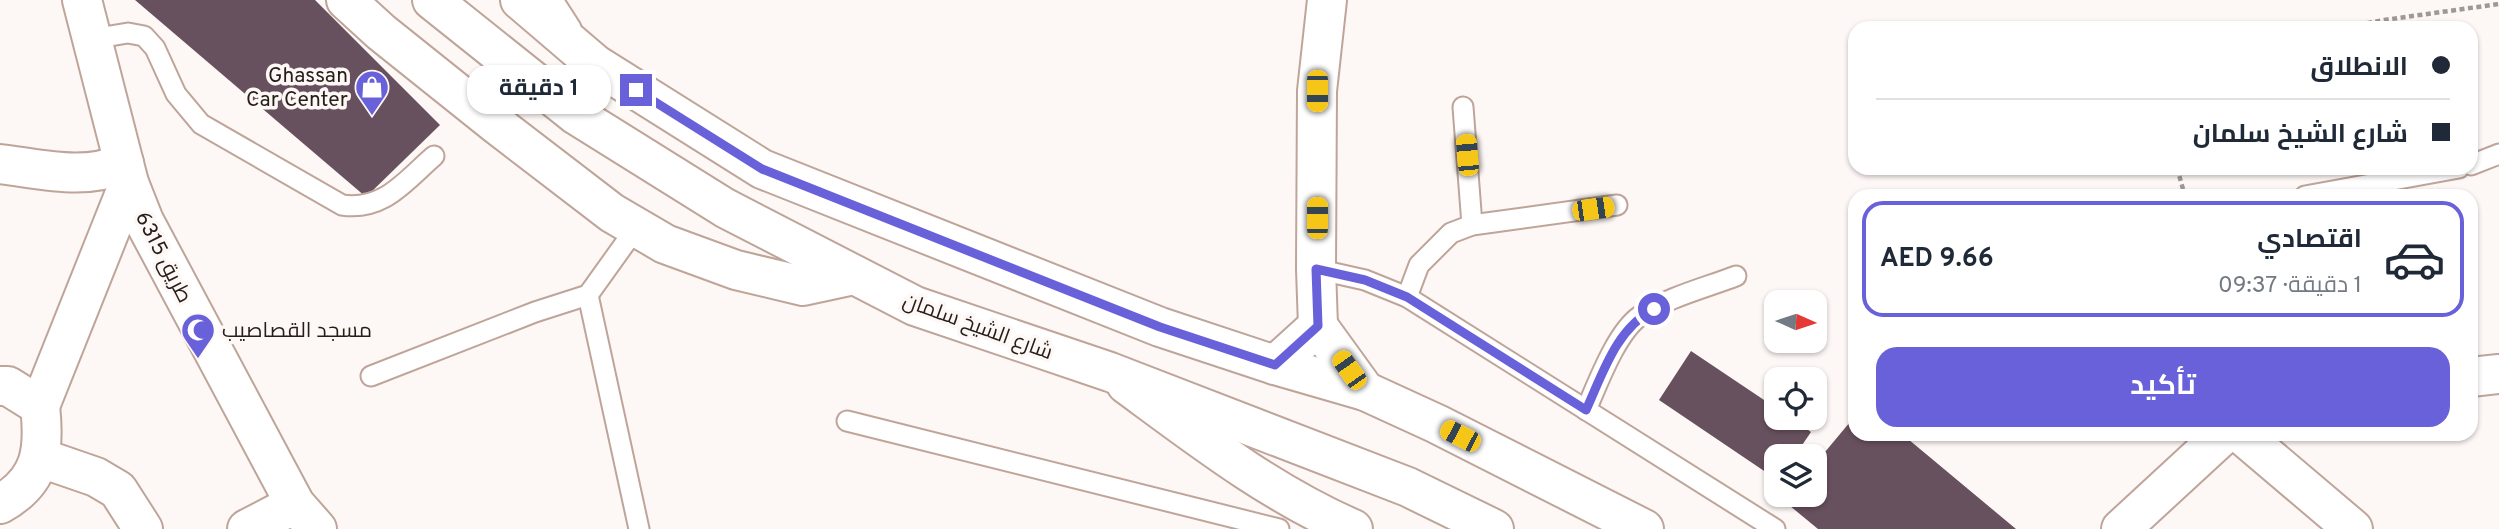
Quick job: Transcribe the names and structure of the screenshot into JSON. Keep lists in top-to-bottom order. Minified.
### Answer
{"streets":{"street":["طريق 6315","شارع الشيخ سلمان"]},"places":{"shop":["Ghassan Car Center"],"mosque":["مسجد القصاصيب"]},"north":"right","page":{"banner":["الانطلاق","شارع الشيخ سلمان"],"bubble":"1 دقيقة","list":[{"name":"اقتصادي","note":"1 دقيقة · 09:37","value":"AED 9.66"}],"buttons":"تأكيد"}}
